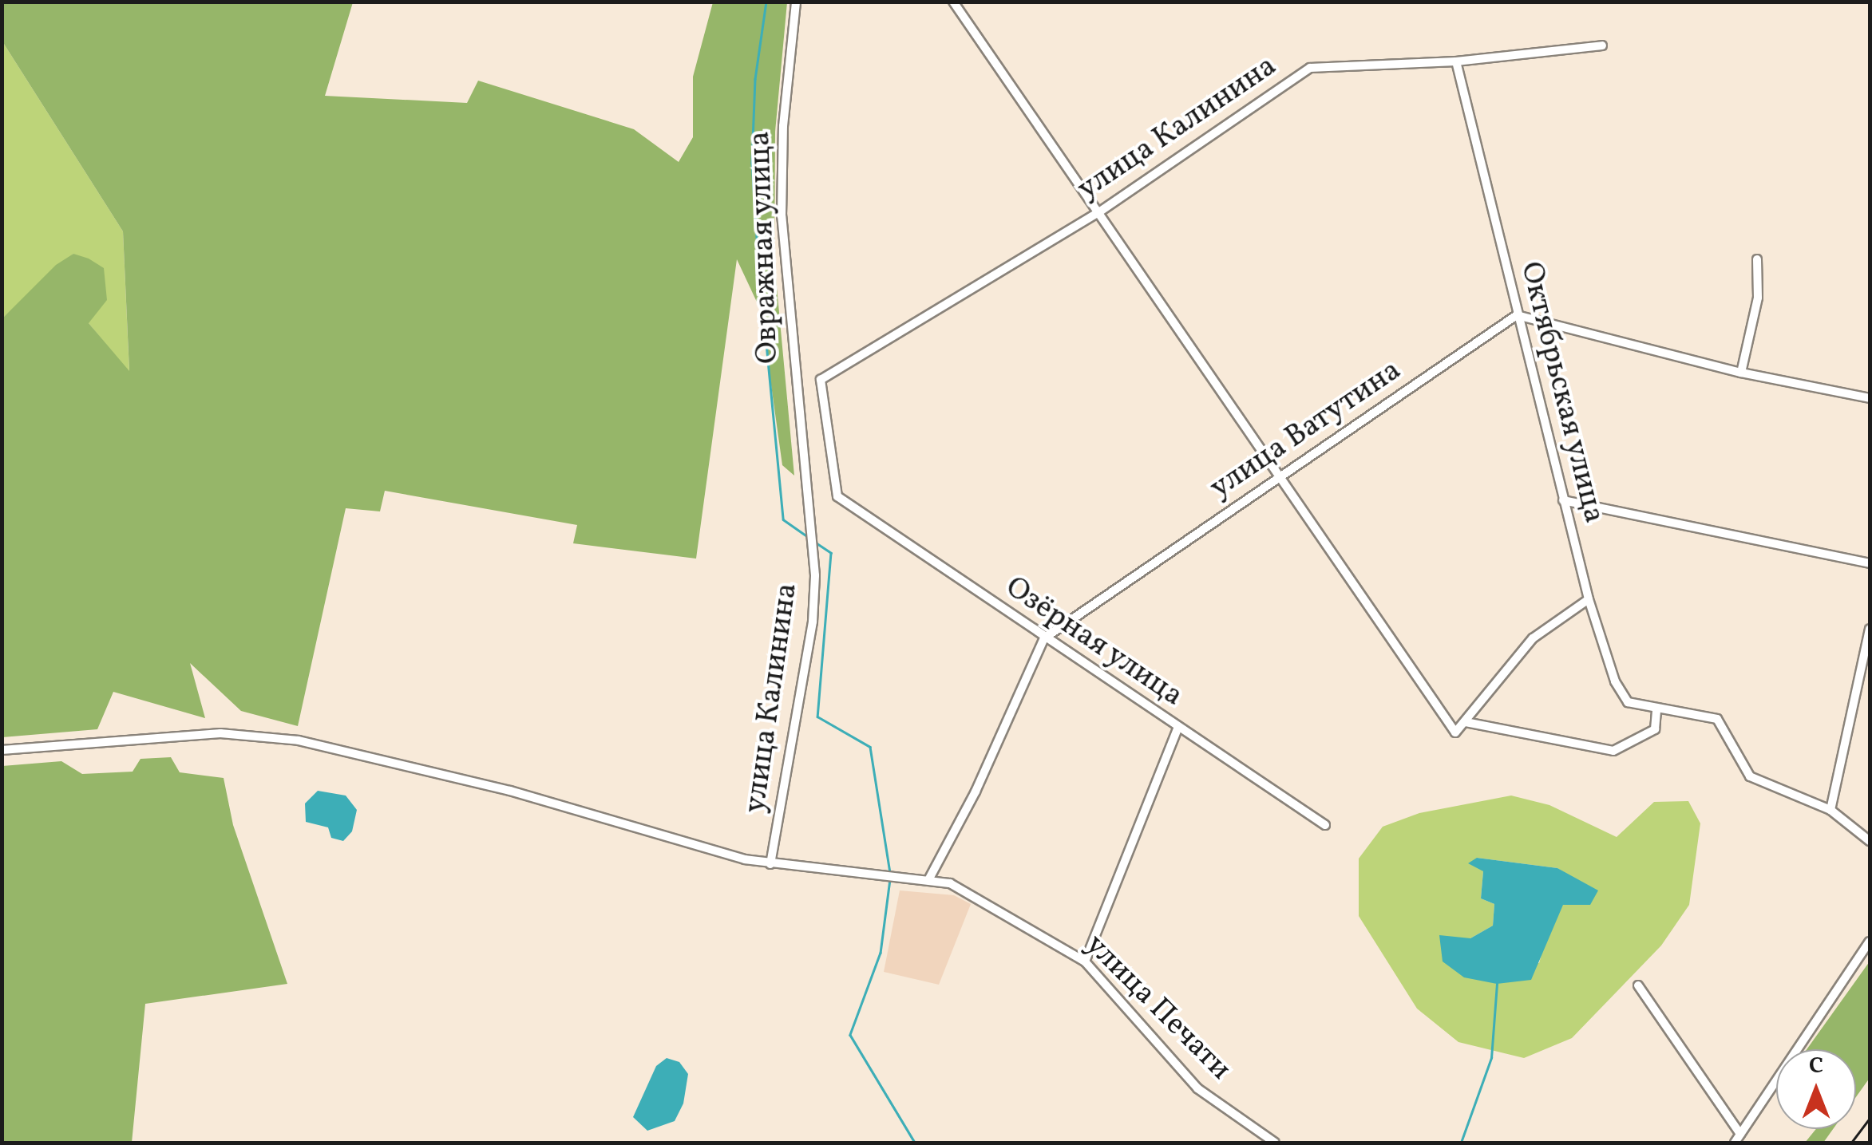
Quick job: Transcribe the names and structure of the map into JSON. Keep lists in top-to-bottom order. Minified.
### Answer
{"streets":{"street":["улица Калинина","Овражная улица","Октябрьская улица","улица Ватутина","Озёрная улица","улица Печати"]},"crossings":[["улица Калинина","Овражная улица"],["улица Калинина","Октябрьская улица"],["улица Калинина","Озёрная улица"],["улица Калинина","улица Печати"],["Октябрьская улица","улица Ватутина"],["улица Ватутина","Озёрная улица"]],"north":"top"}
